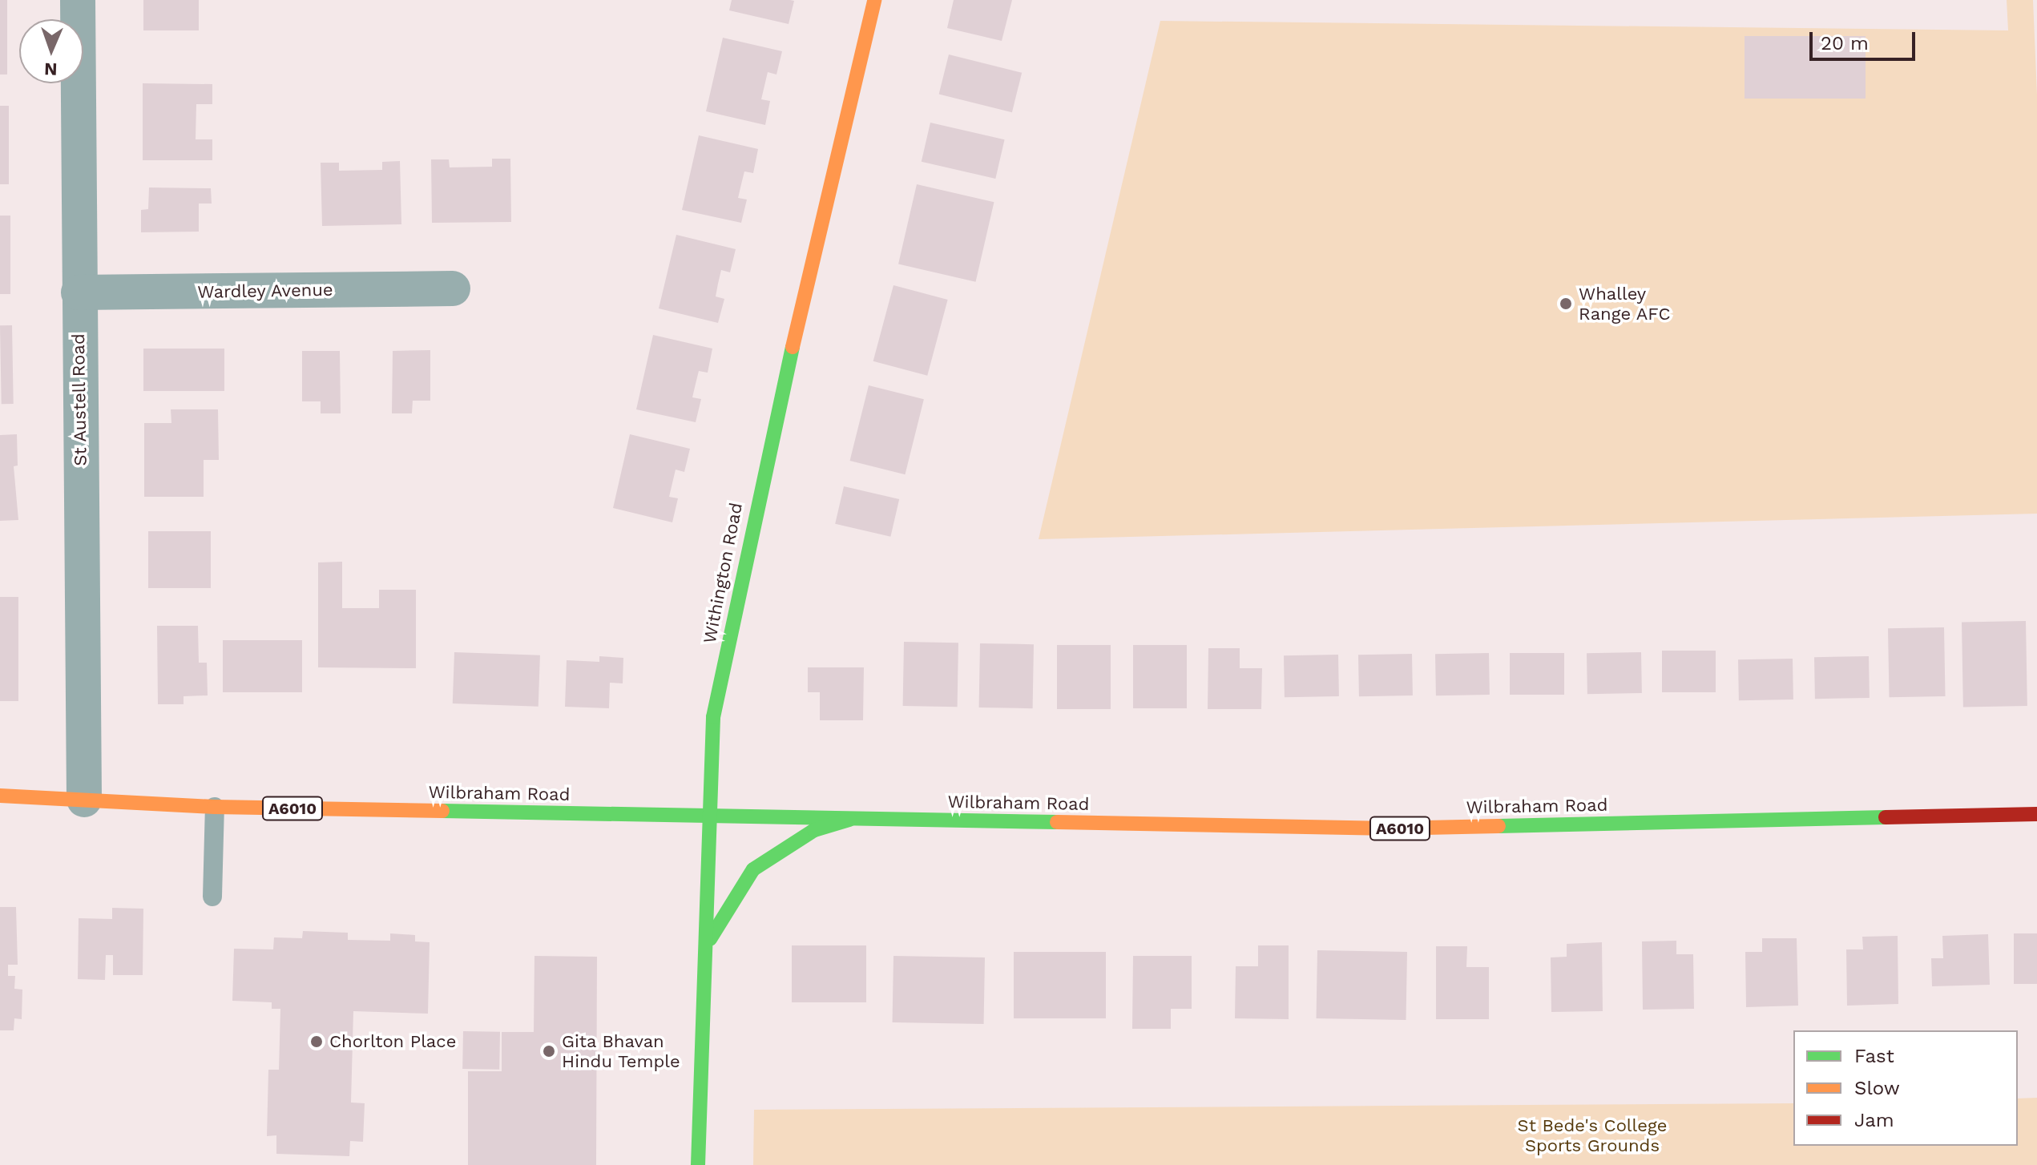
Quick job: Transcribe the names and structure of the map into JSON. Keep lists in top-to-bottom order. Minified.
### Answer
{"streets":{"main road":["Withington Road","Wilbraham Road","A6010"],"street":["Wardley Avenue","St Austell Road"]},"crossings":[["Wardley Avenue","St Austell Road"],["St Austell Road","Wilbraham Road"],["Withington Road","Wilbraham Road"]],"parks":["St Bede's College Sports Grounds"],"places":["Whalley Range AFC","Chorlton Place","Gita Bhavan Hindu Temple"],"legend":["Fast","Slow","Jam"],"scale_bar":"20 m","north":"bottom"}
